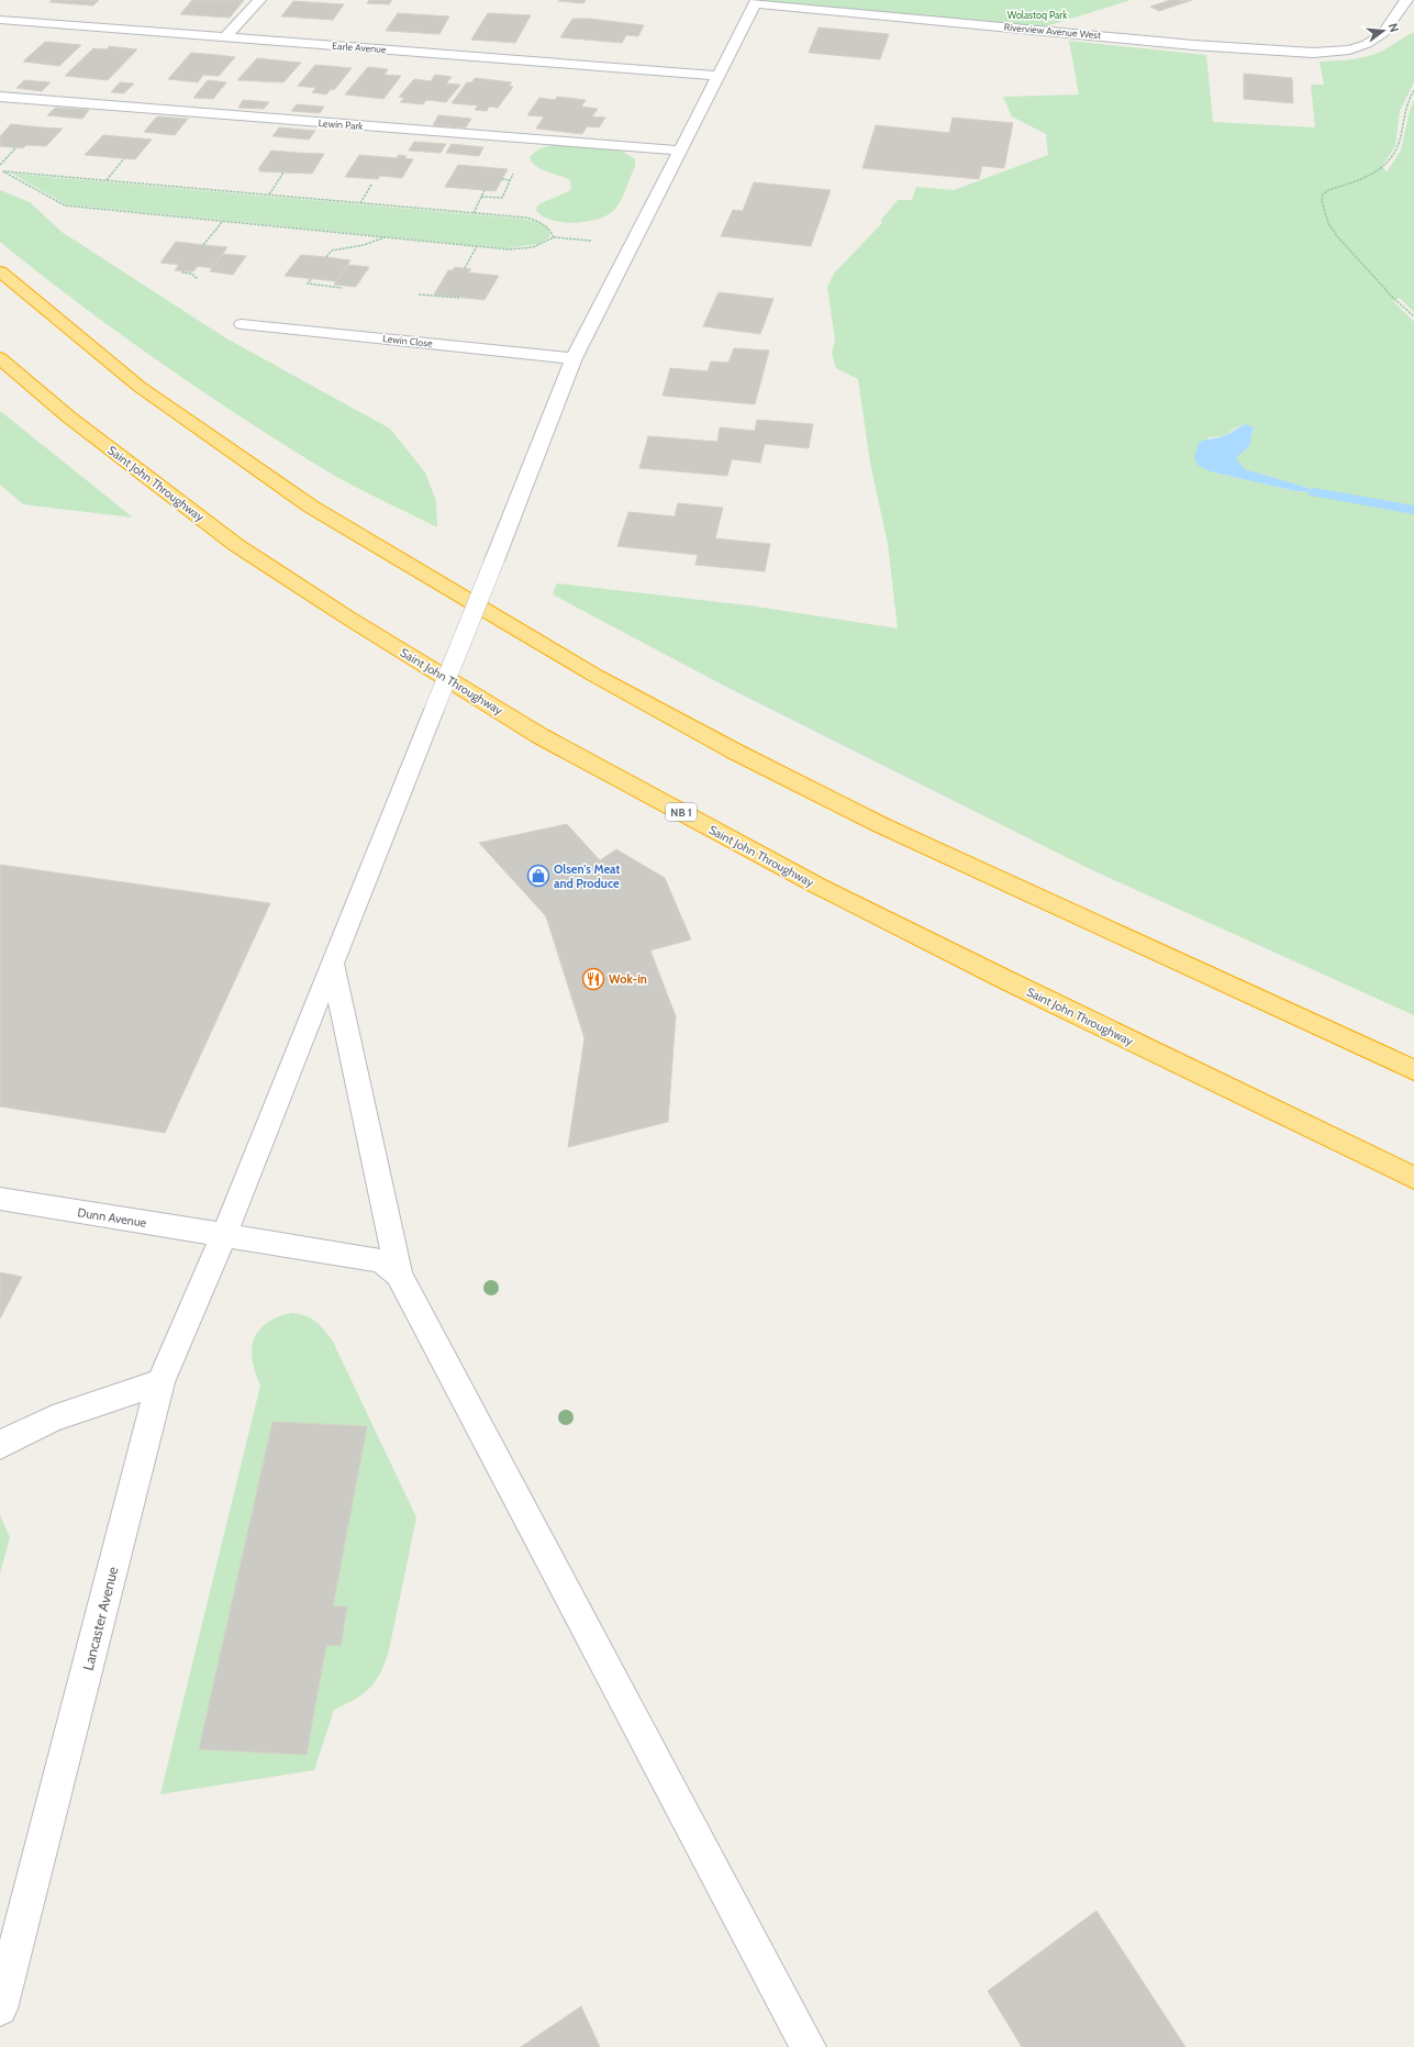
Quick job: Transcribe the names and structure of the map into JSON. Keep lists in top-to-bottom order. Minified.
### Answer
{"streets":{"highway":["Saint John Throughway","NB 1"],"street":["Riverview Avenue West","Earle Avenue","Lewin Park","Lewin Close","Dunn Avenue","Lancaster Avenue"]},"crossings":[["Riverview Avenue West","Lancaster Avenue"],["Earle Avenue","Lancaster Avenue"],["Lewin Park","Lancaster Avenue"],["Lewin Close","Lancaster Avenue"],["Dunn Avenue","Lancaster Avenue"]],"parks":["Wolastoq Park"],"places":{"shop":["Olsen's Meat and Produce"],"restaurant":["Wok-in"]},"north":"right"}
